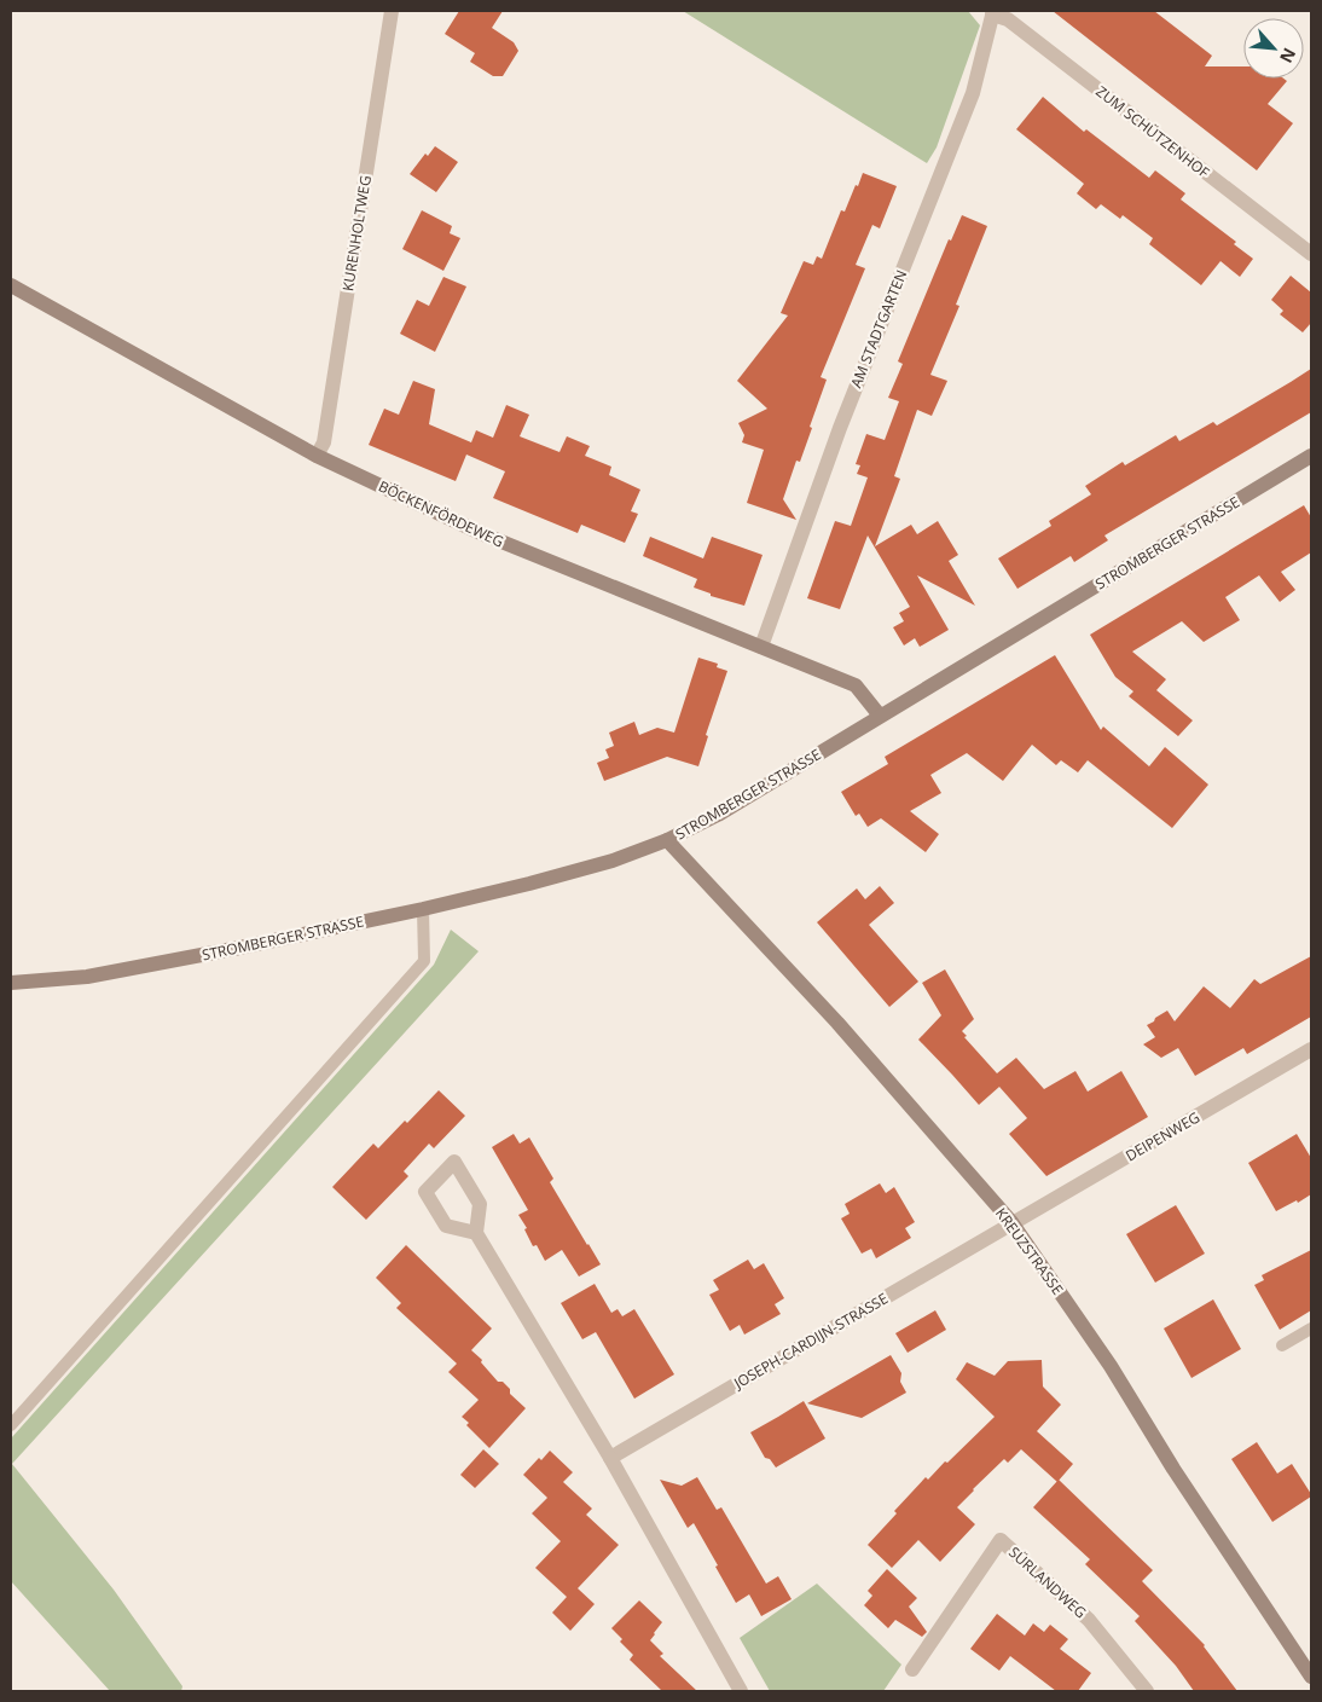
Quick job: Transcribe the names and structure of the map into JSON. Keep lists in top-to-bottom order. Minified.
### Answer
{"streets":{"street":["ZUM SCHÜTZENHOF","KURENHOLTWEG","AM STADTGARTEN","BÖCKENFÖRDEWEG","STROMBERGER STRASSE","DEIPENWEG","KREUZSTRASSE","JOSEPH-CARDIJN-STRASSE","SÜRLANDWEG"]},"crossings":[["ZUM SCHÜTZENHOF","AM STADTGARTEN"],["KURENHOLTWEG","BÖCKENFÖRDEWEG"],["AM STADTGARTEN","BÖCKENFÖRDEWEG"],["BÖCKENFÖRDEWEG","STROMBERGER STRASSE"],["STROMBERGER STRASSE","KREUZSTRASSE"],["DEIPENWEG","KREUZSTRASSE"],["DEIPENWEG","JOSEPH-CARDIJN-STRASSE"],["KREUZSTRASSE","JOSEPH-CARDIJN-STRASSE"]],"north":"bottom right"}
